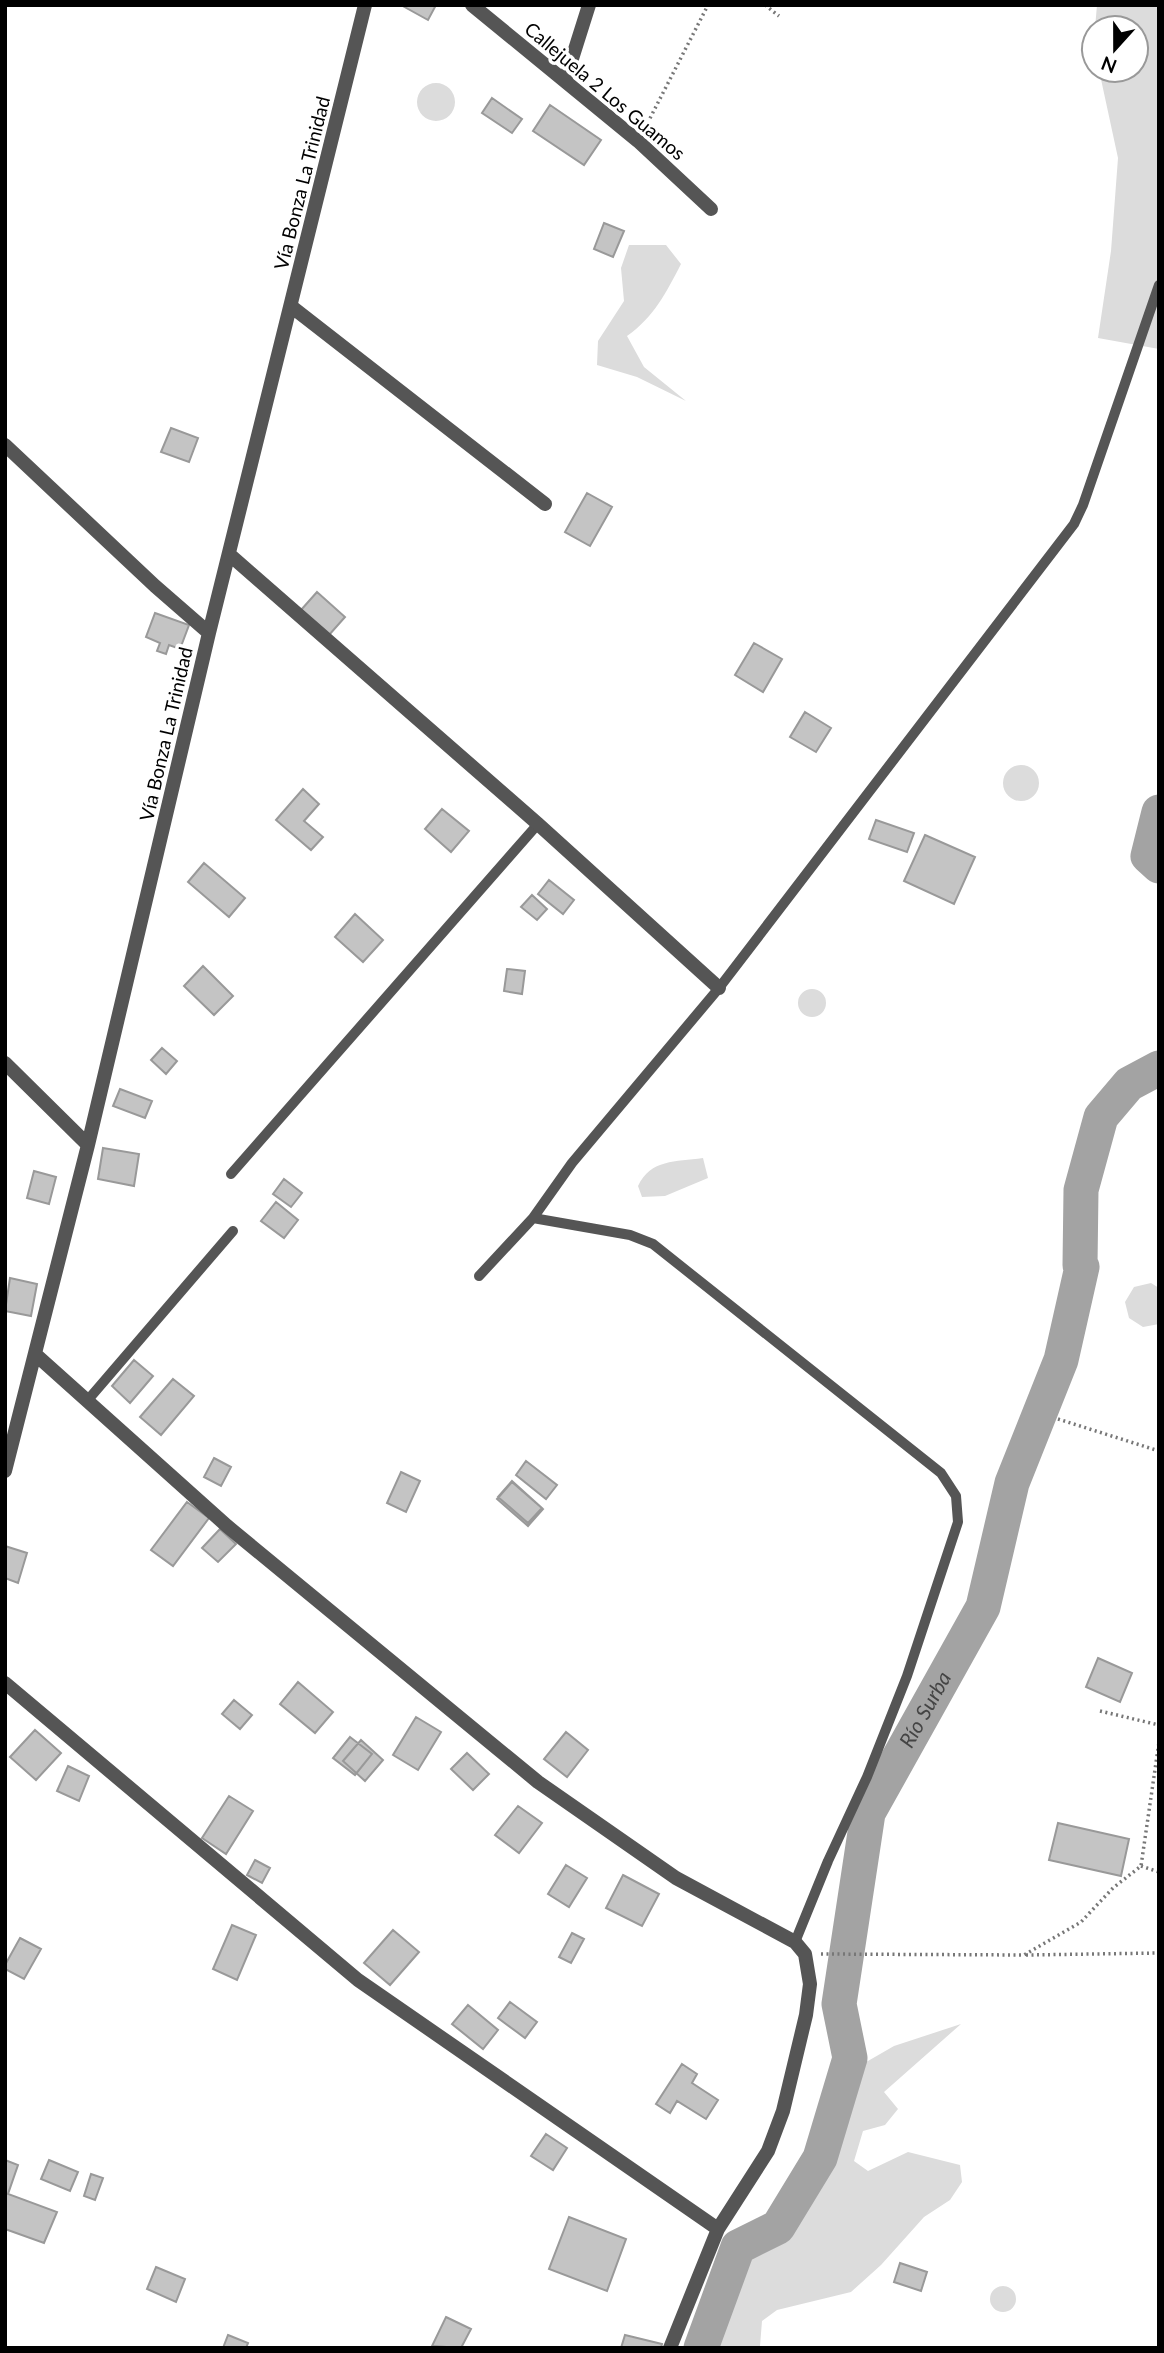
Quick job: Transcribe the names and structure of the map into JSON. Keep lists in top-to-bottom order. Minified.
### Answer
{"streets":{"street":["Callejuela 2 Los Guamos","Vía Bonza La Trinidad"]},"water":["Río Surba"],"north":"bottom"}
